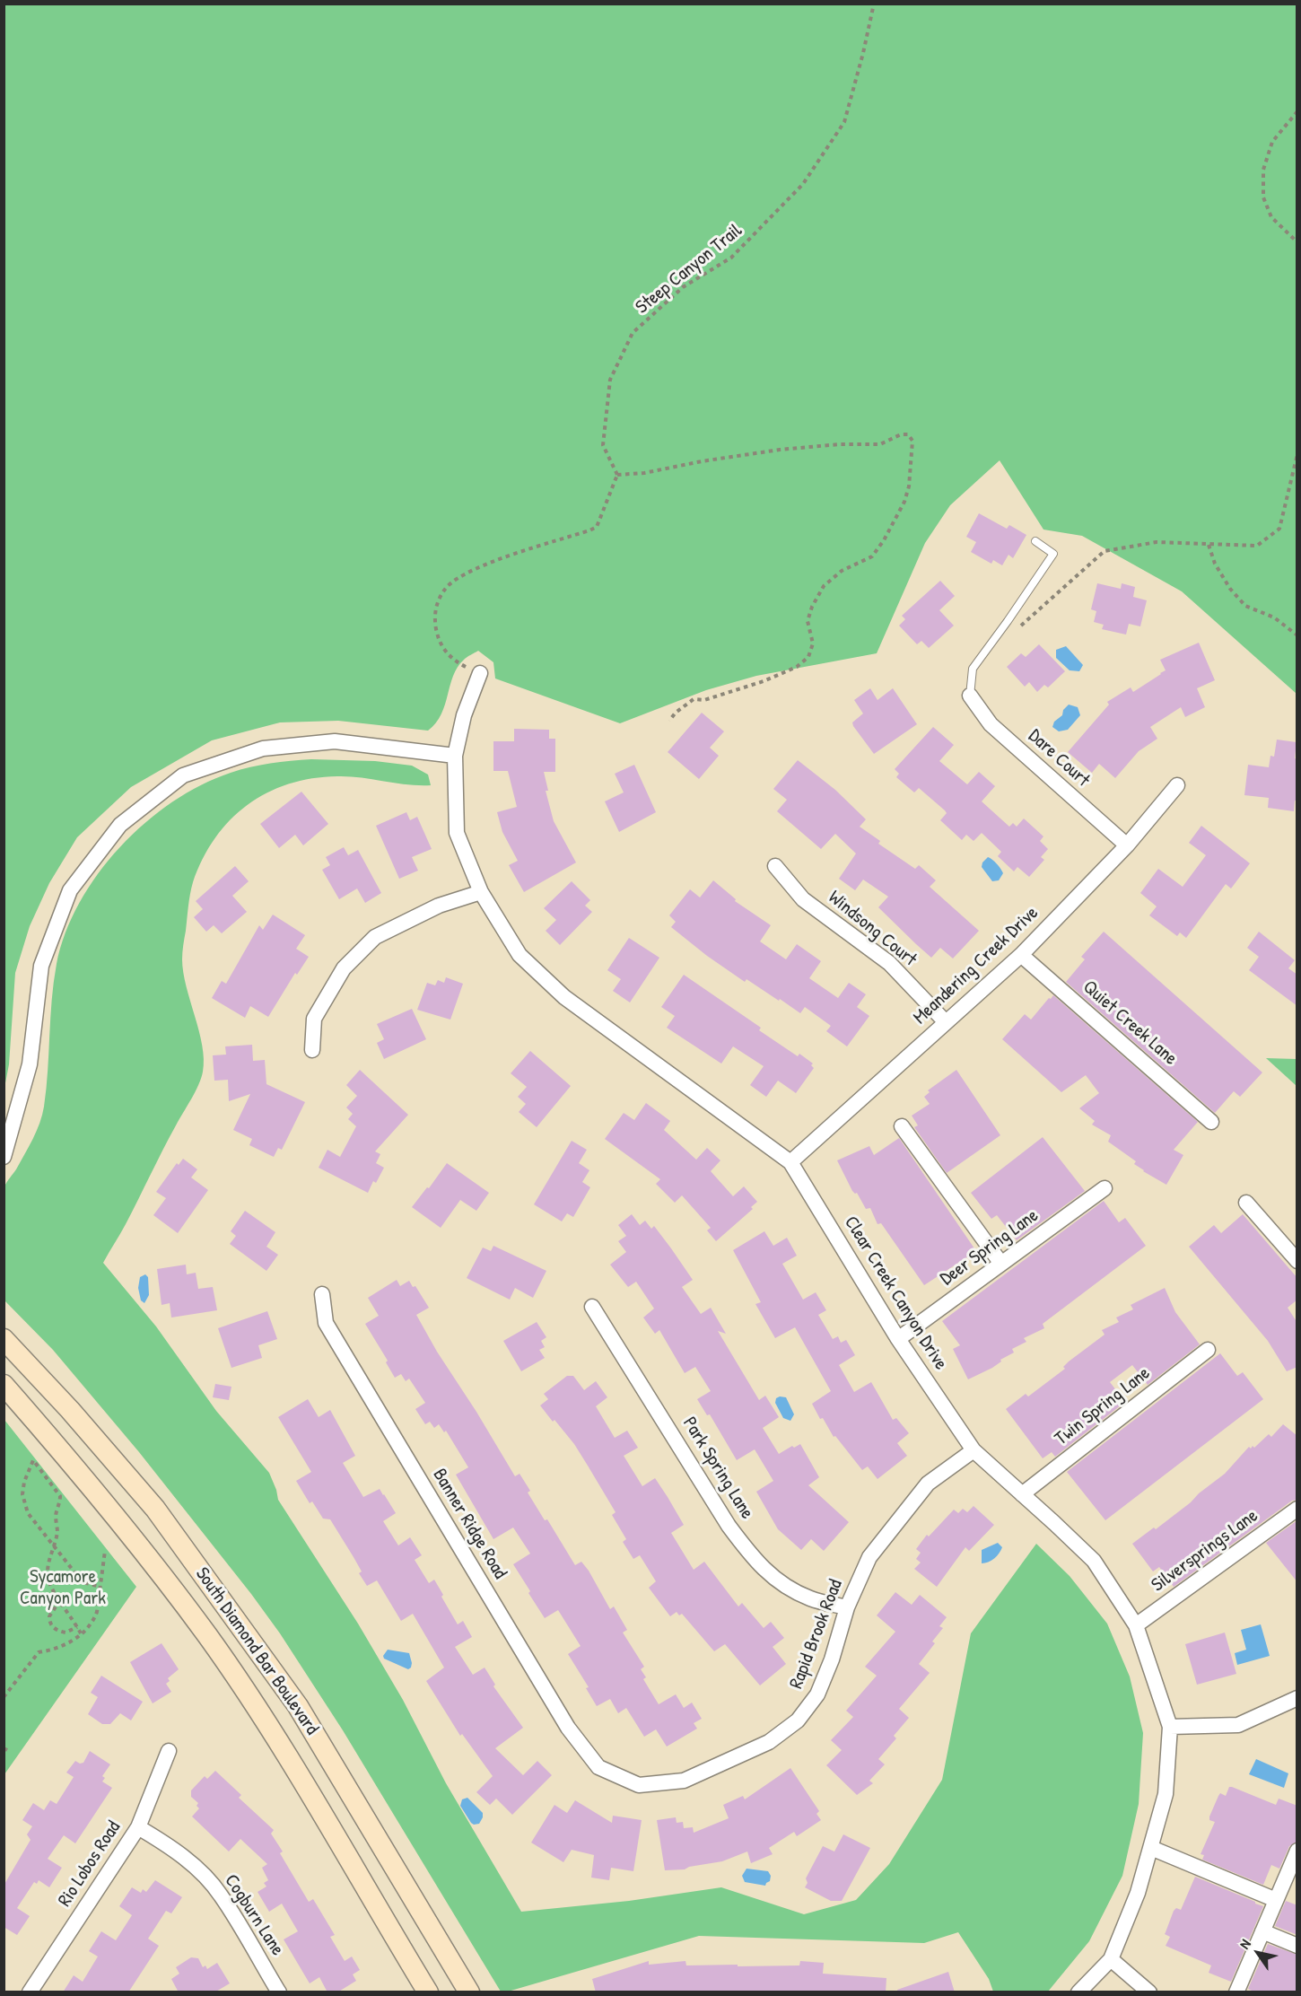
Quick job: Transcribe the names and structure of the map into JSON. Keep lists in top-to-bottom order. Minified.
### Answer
{"streets":{"main road":["South Diamond Bar Boulevard"],"street":["Dare Court","Windsong Court","Meandering Creek Drive","Quiet Creek Lane","Deer Spring Lane","Clear Creek Canyon Drive","Twin Spring Lane","Park Spring Lane","Banner Ridge Road","Silversprings Lane","Rapid Brook Road","Rio Lobos Road","Cogburn Lane"],"path":["Steep Canyon Trail"]},"crossings":[["Dare Court","Meandering Creek Drive"],["Windsong Court","Meandering Creek Drive"],["Meandering Creek Drive","Quiet Creek Lane"],["Meandering Creek Drive","Clear Creek Canyon Drive"],["Deer Spring Lane","Clear Creek Canyon Drive"],["Clear Creek Canyon Drive","Twin Spring Lane"],["Clear Creek Canyon Drive","Silversprings Lane"],["Clear Creek Canyon Drive","Rapid Brook Road"],["Park Spring Lane","Rapid Brook Road"],["Banner Ridge Road","Rapid Brook Road"],["Rio Lobos Road","Cogburn Lane"]],"parks":["Sycamore Canyon Park"],"north":"top left"}
